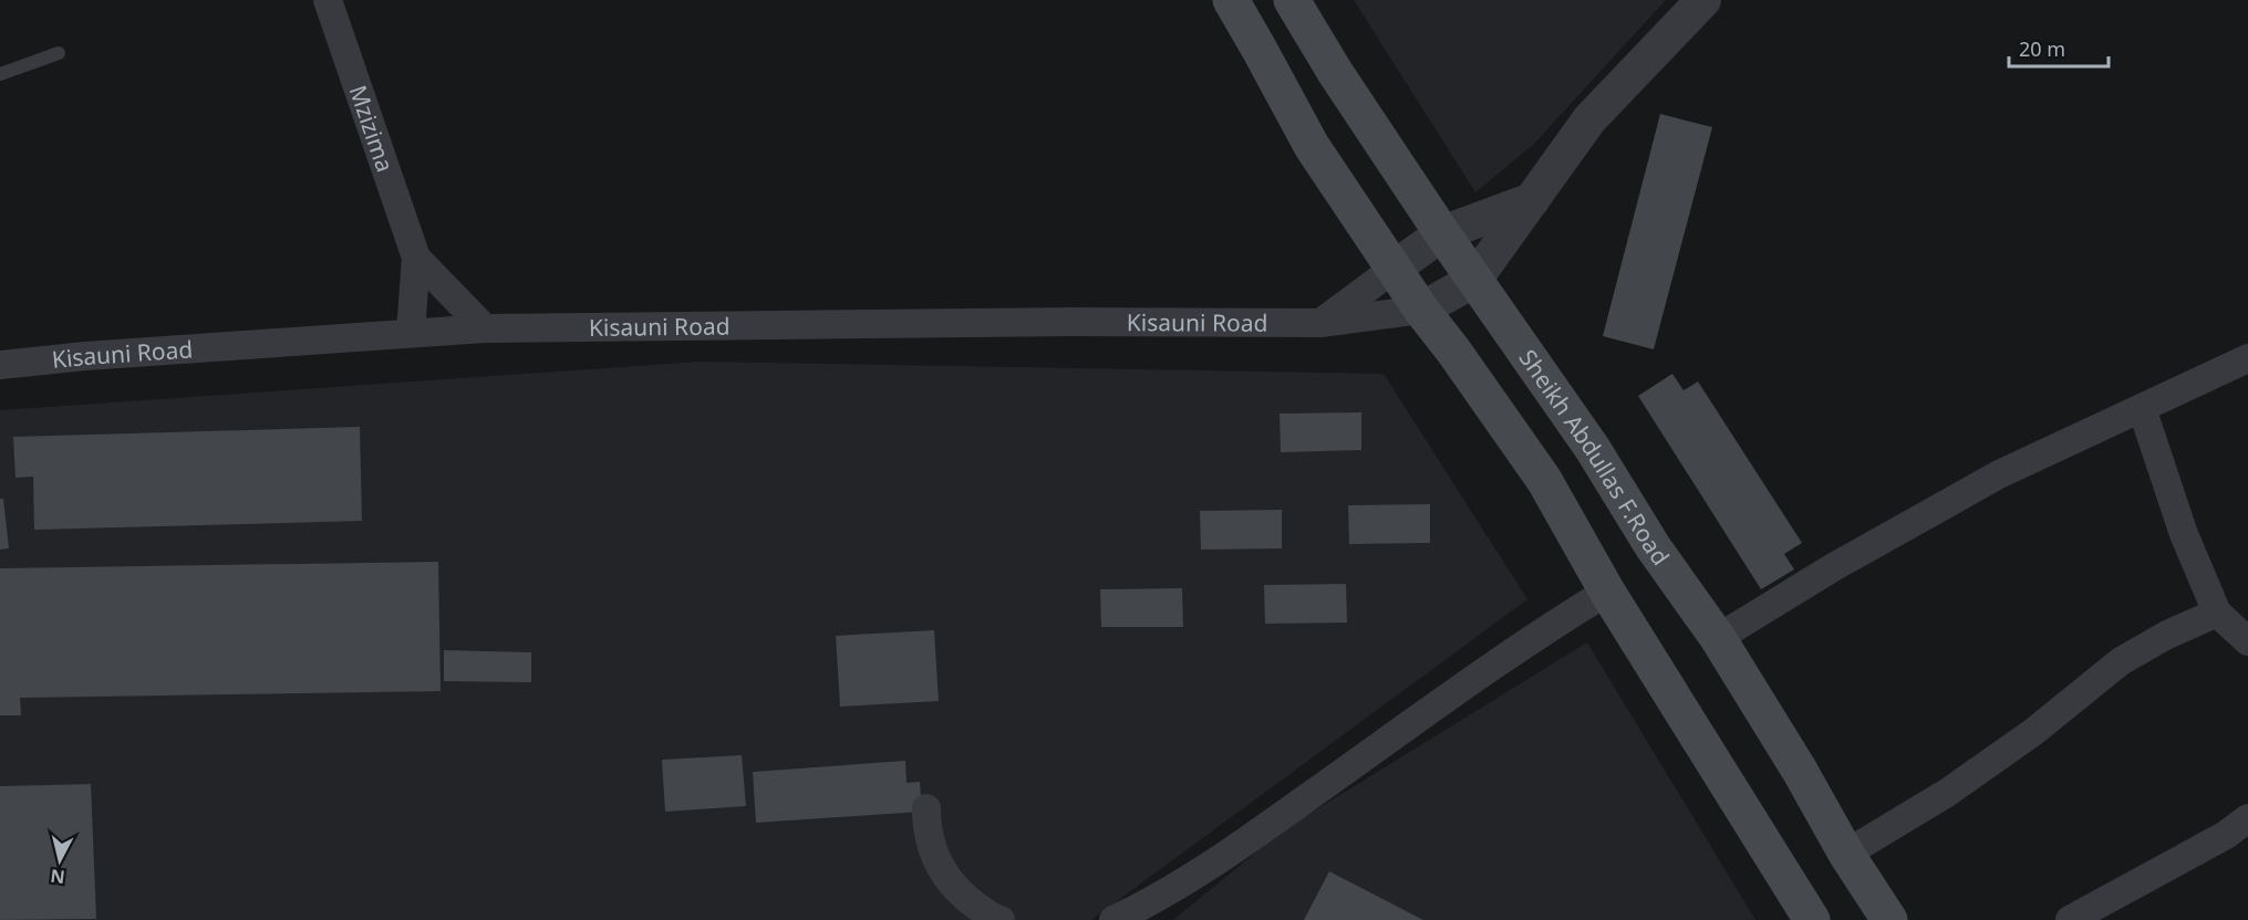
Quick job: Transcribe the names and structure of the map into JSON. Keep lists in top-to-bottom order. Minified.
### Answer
{"streets":{"main road":["Sheikh Abdullas F.Road"],"street":["Mzizima","Kisauni Road"]},"scale_bar":"20 m","north":"bottom"}
